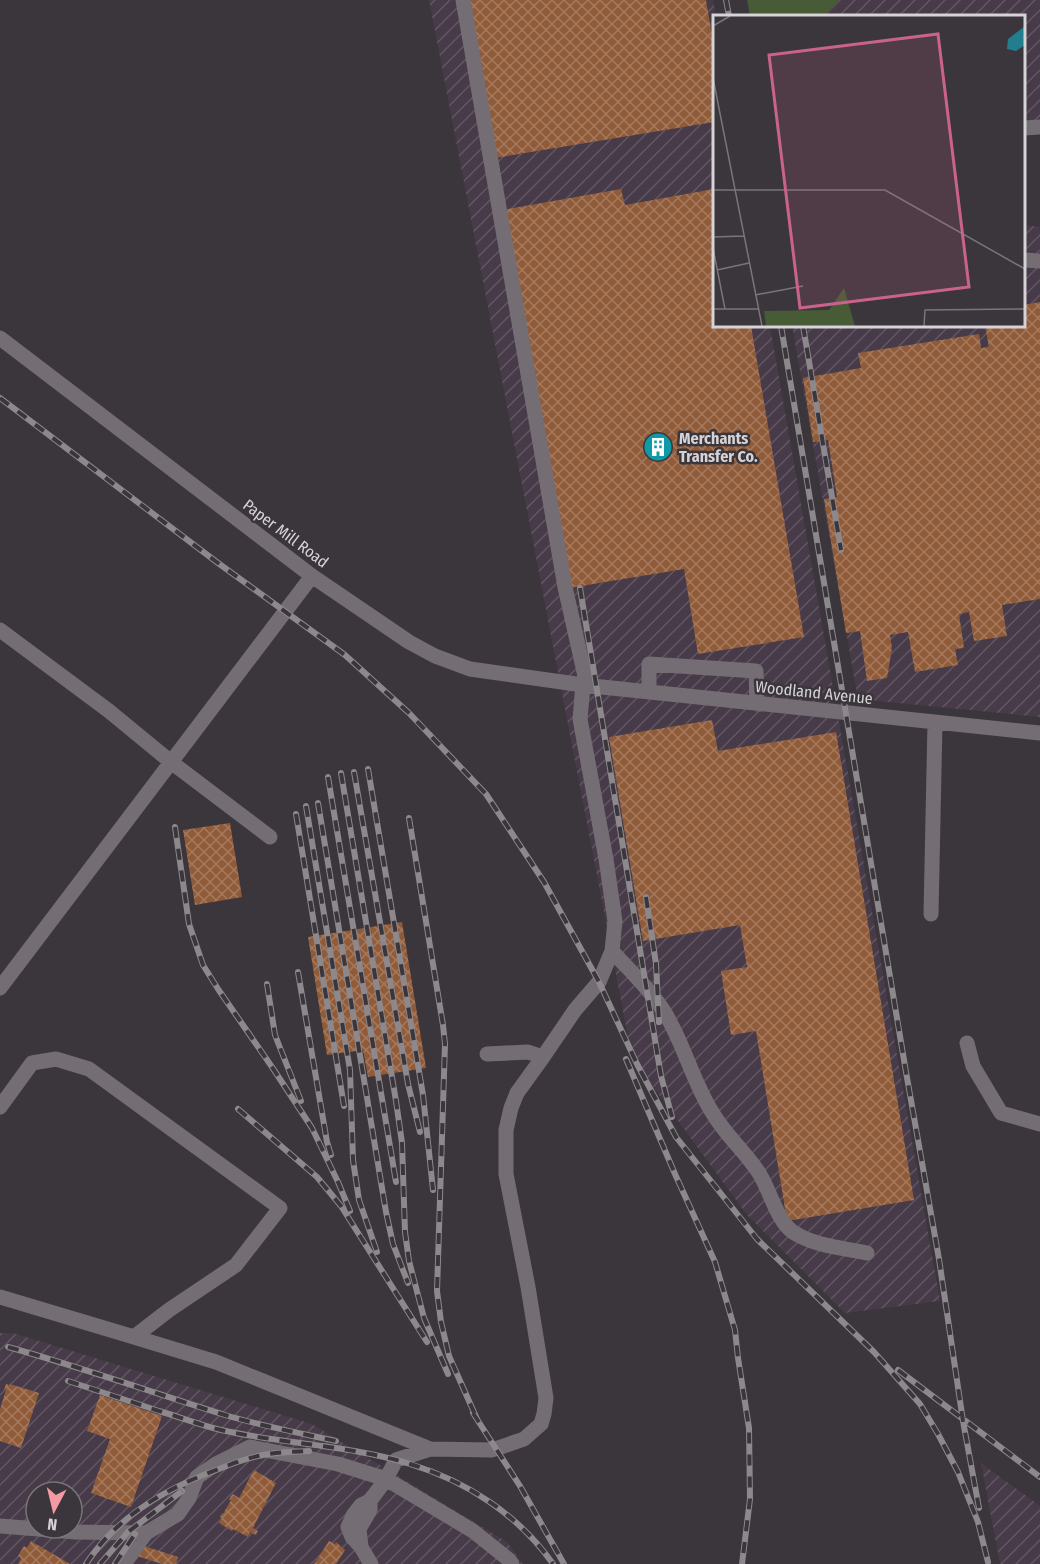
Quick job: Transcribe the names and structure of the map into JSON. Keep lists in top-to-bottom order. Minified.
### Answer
{"streets":{"street":["Paper Mill Road","Woodland Avenue"]},"crossings":[["Paper Mill Road","Woodland Avenue"]],"places":{"building":["Merchants Transfer Co."]},"north":"bottom"}
